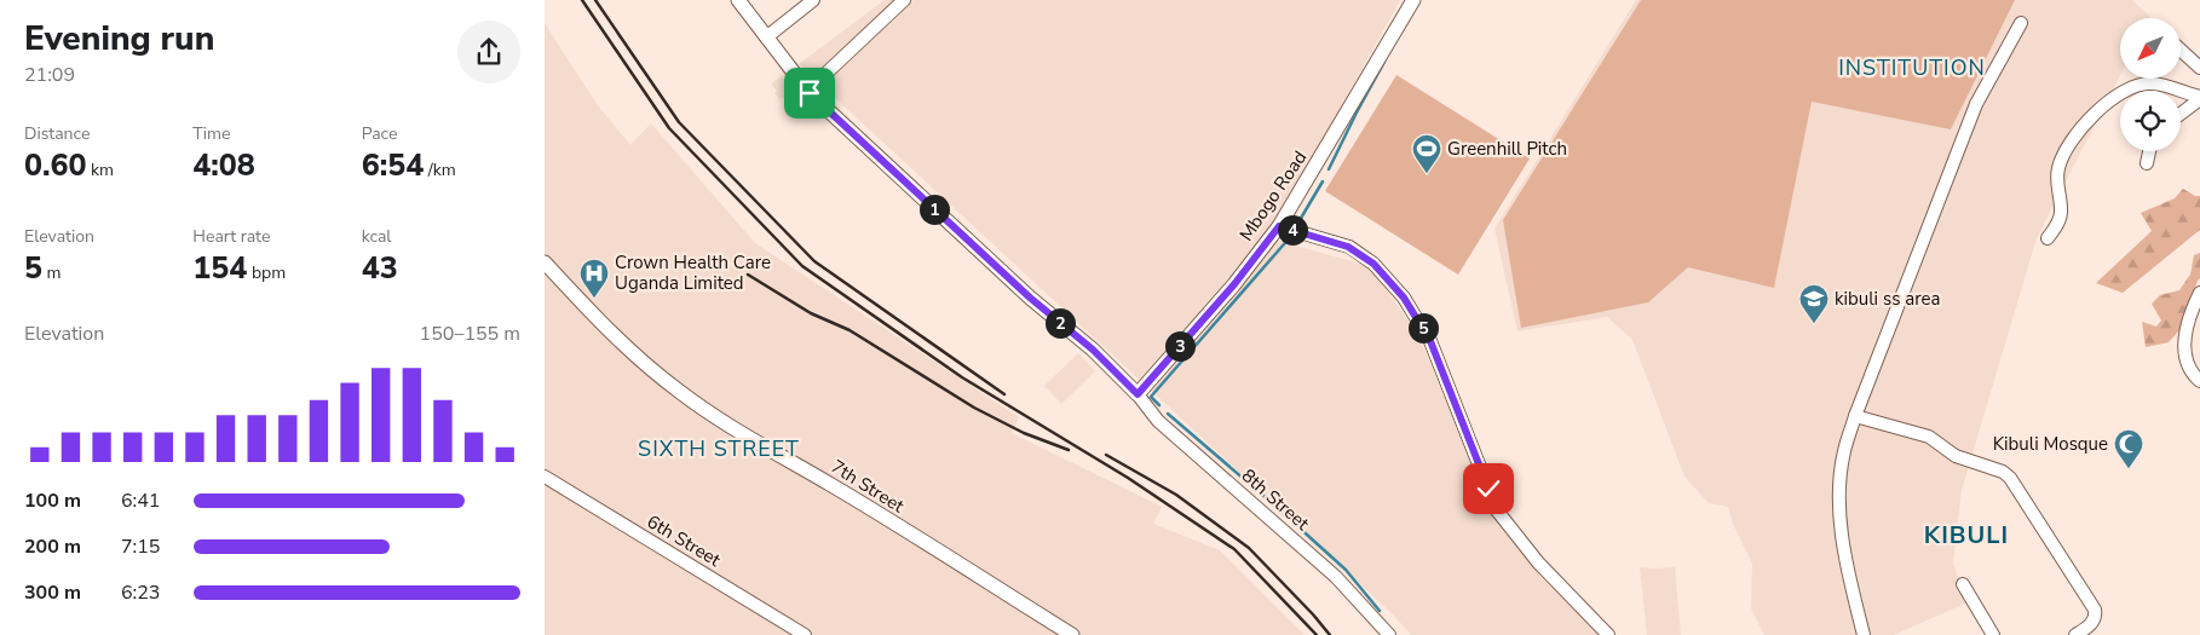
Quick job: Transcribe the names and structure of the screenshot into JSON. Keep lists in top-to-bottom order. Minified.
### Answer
{"streets":{"street":["Mbogo Road","7th Street","8th Street","6th Street"]},"crossings":[["Mbogo Road","8th Street"]],"districts":["INSTITUTION","SIXTH STREET","KIBULI"],"places":{"sports":["Greenhill Pitch"],"hospital":["Crown Health Care Uganda Limited"],"school or university":["kibuli ss area"],"mosque":["Kibuli Mosque"]},"north":"bottom left","page":{"heading":["Evening run","21:09"],"stats":[["Distance","0.60 km"],["Time","4:08"],["Pace","6:54 /km"],["Elevation","5 m"],["Heart rate","154 bpm"],["kcal","43"]],"pins":["1","4","2","5","3"],"chart":["Elevation","150–155 m"],"list":[{"name":"100 m","note":"6:41"},{"name":"200 m","note":"7:15"},{"name":"300 m","note":"6:23"}]}}
